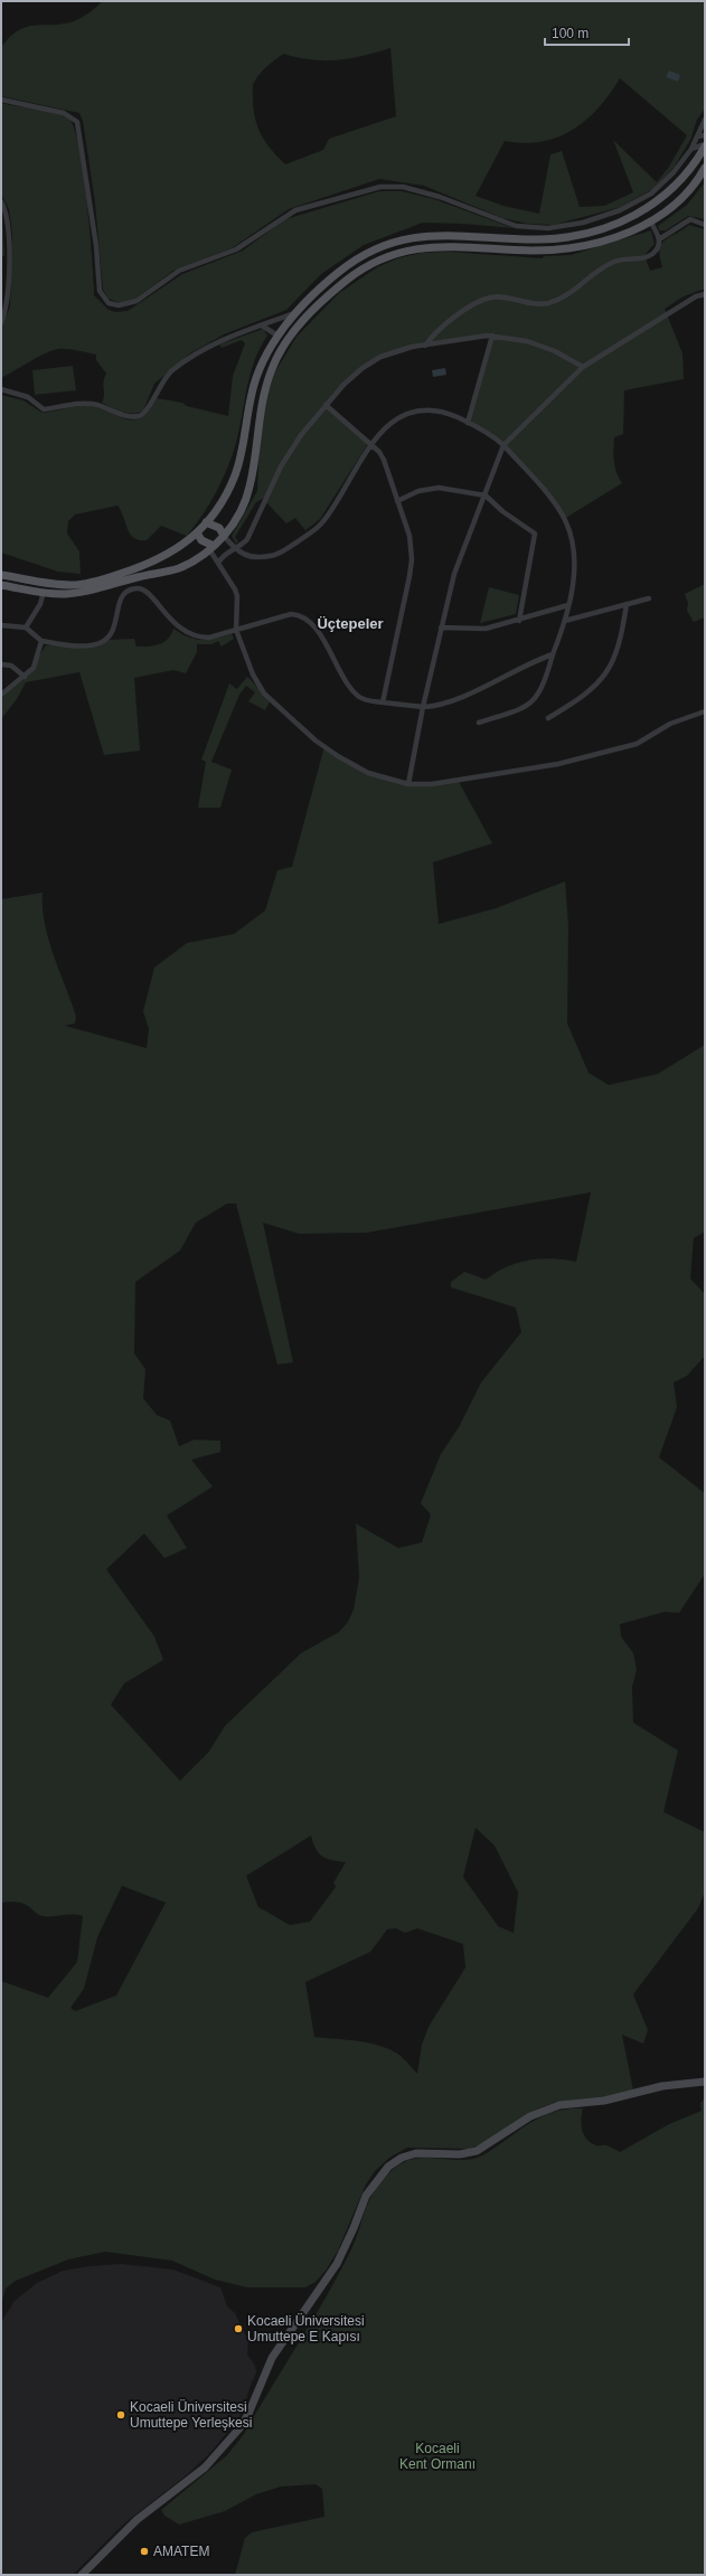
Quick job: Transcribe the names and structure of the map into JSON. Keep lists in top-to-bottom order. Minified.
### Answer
{"districts":["Üçtepeler"],"parks":["Kocaeli Kent Ormanı"],"places":["Kocaeli Üniversitesi Umuttepe E Kapısı","Kocaeli Üniversitesi Umuttepe Yerleşkesi","AMATEM"],"scale_bar":"100 m"}
